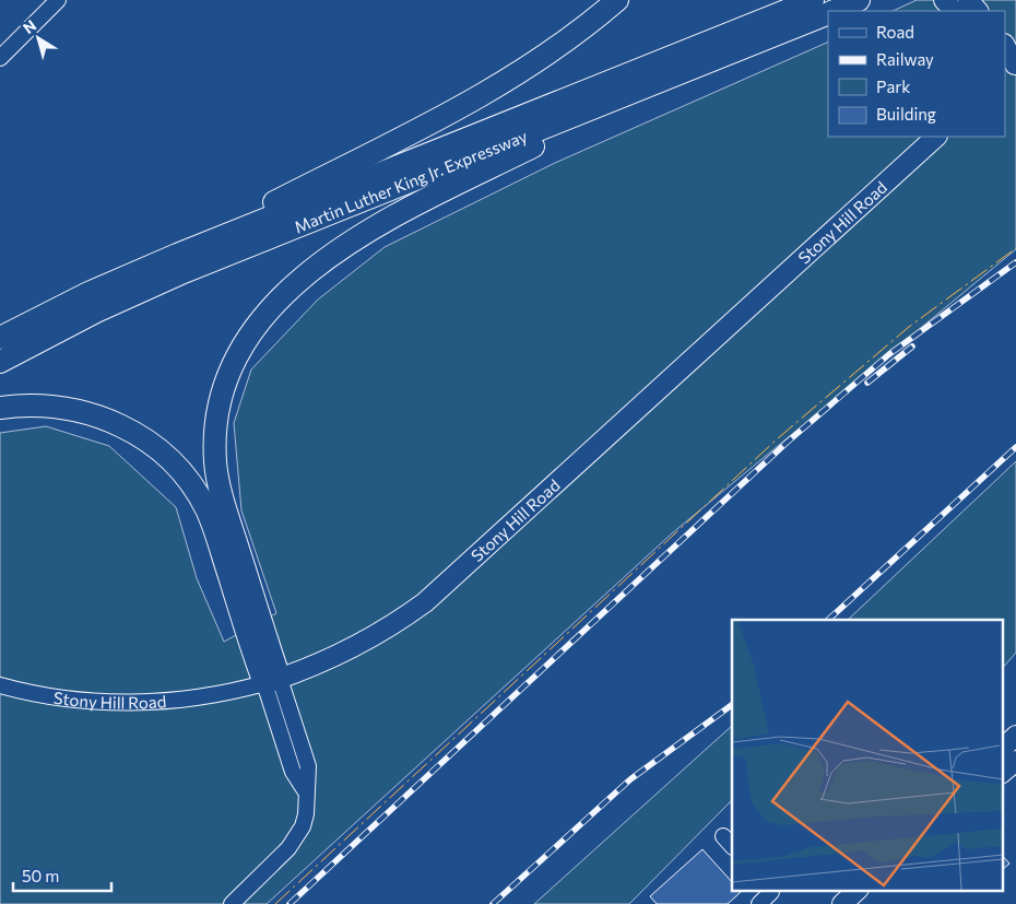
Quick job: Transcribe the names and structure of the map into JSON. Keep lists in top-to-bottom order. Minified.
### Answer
{"streets":{"highway":["Martin Luther King Jr. Expressway"],"main road":["Stony Hill Road"]},"legend":["Road","Railway","Park","Building"],"scale_bar":"50 m","north":"top left"}
